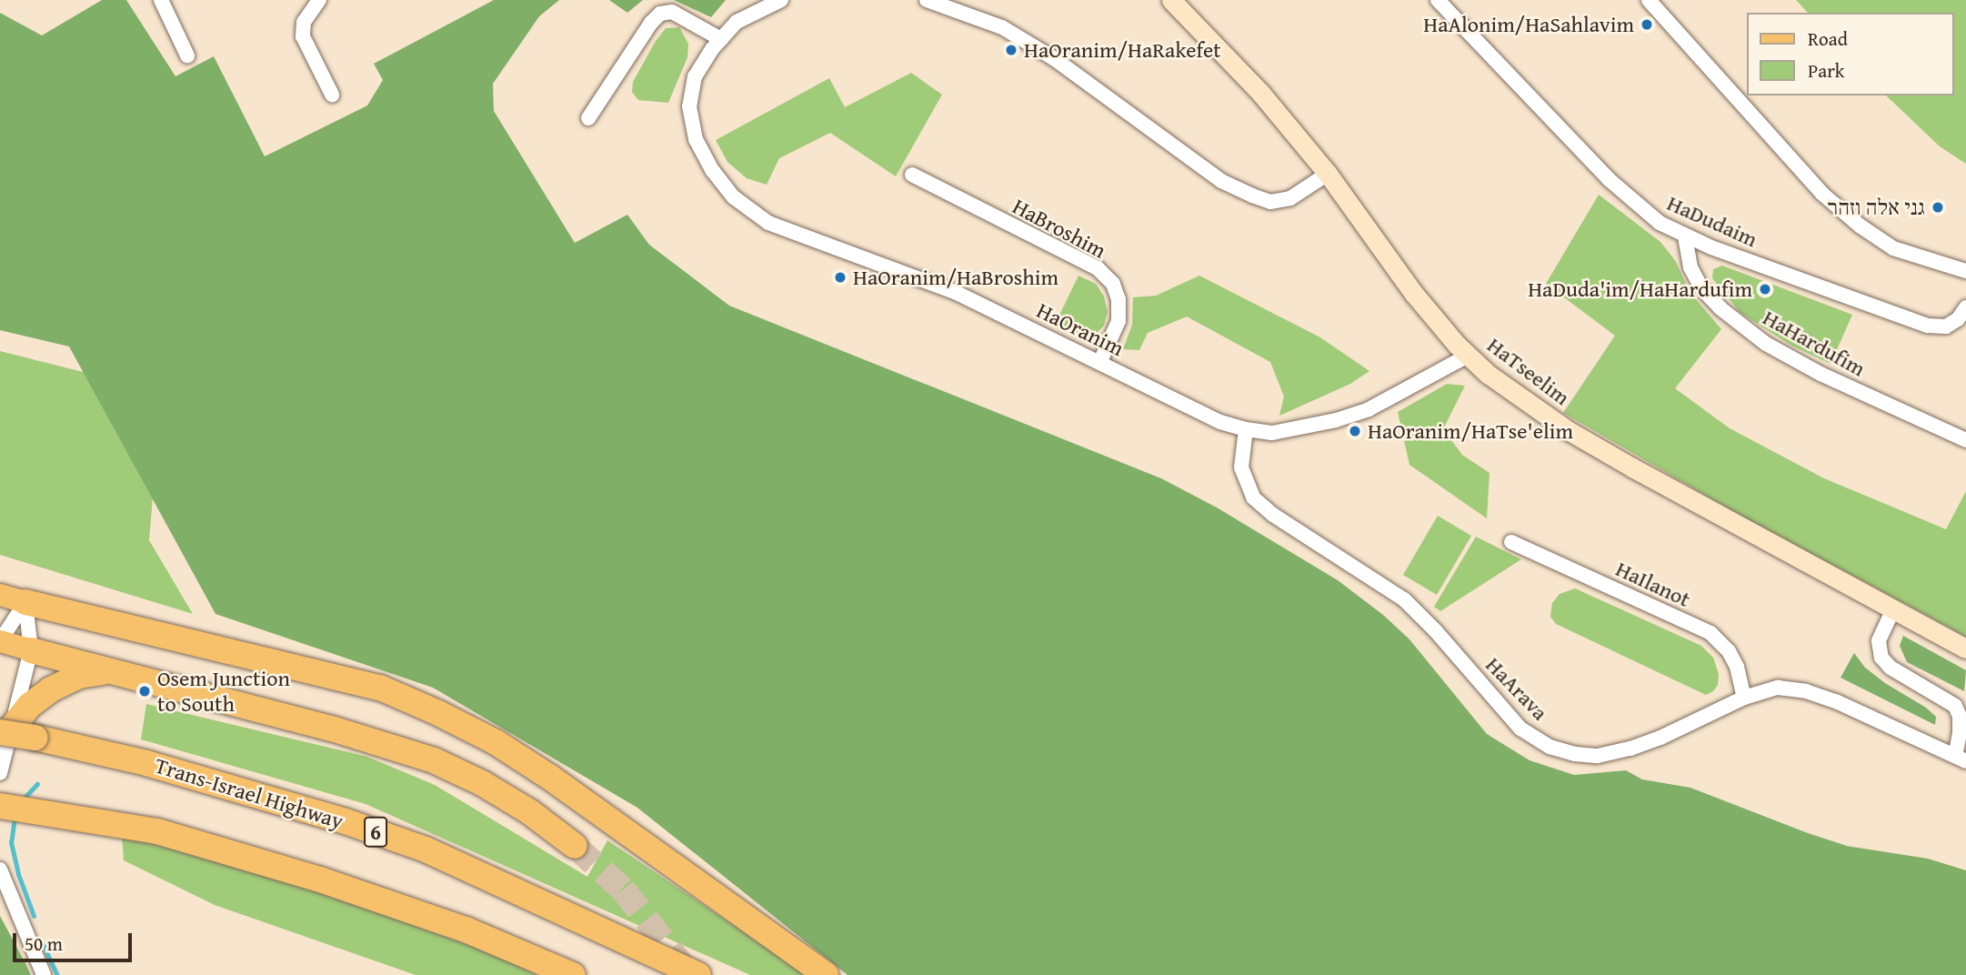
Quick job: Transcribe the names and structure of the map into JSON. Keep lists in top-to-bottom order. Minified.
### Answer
{"streets":{"highway":["Trans-Israel Highway","6"],"street":["HaDudaim","HaBroshim","HaOranim","HaHardufim","HaTseelim","HaIlanot","HaArava"]},"crossings":[["HaDudaim","HaHardufim"],["HaBroshim","HaOranim"],["HaOranim","HaTseelim"],["HaOranim","HaArava"],["HaIlanot","HaArava"]],"places":["HaAlonim/HaSahlavim","HaOranim/HaRakefet","גני אלה וזהר","HaOranim/HaBroshim","HaDuda'im/HaHardufim","HaOranim/HaTse'elim","Osem Junction to South"],"legend":["Road","Park"],"scale_bar":"50 m"}
